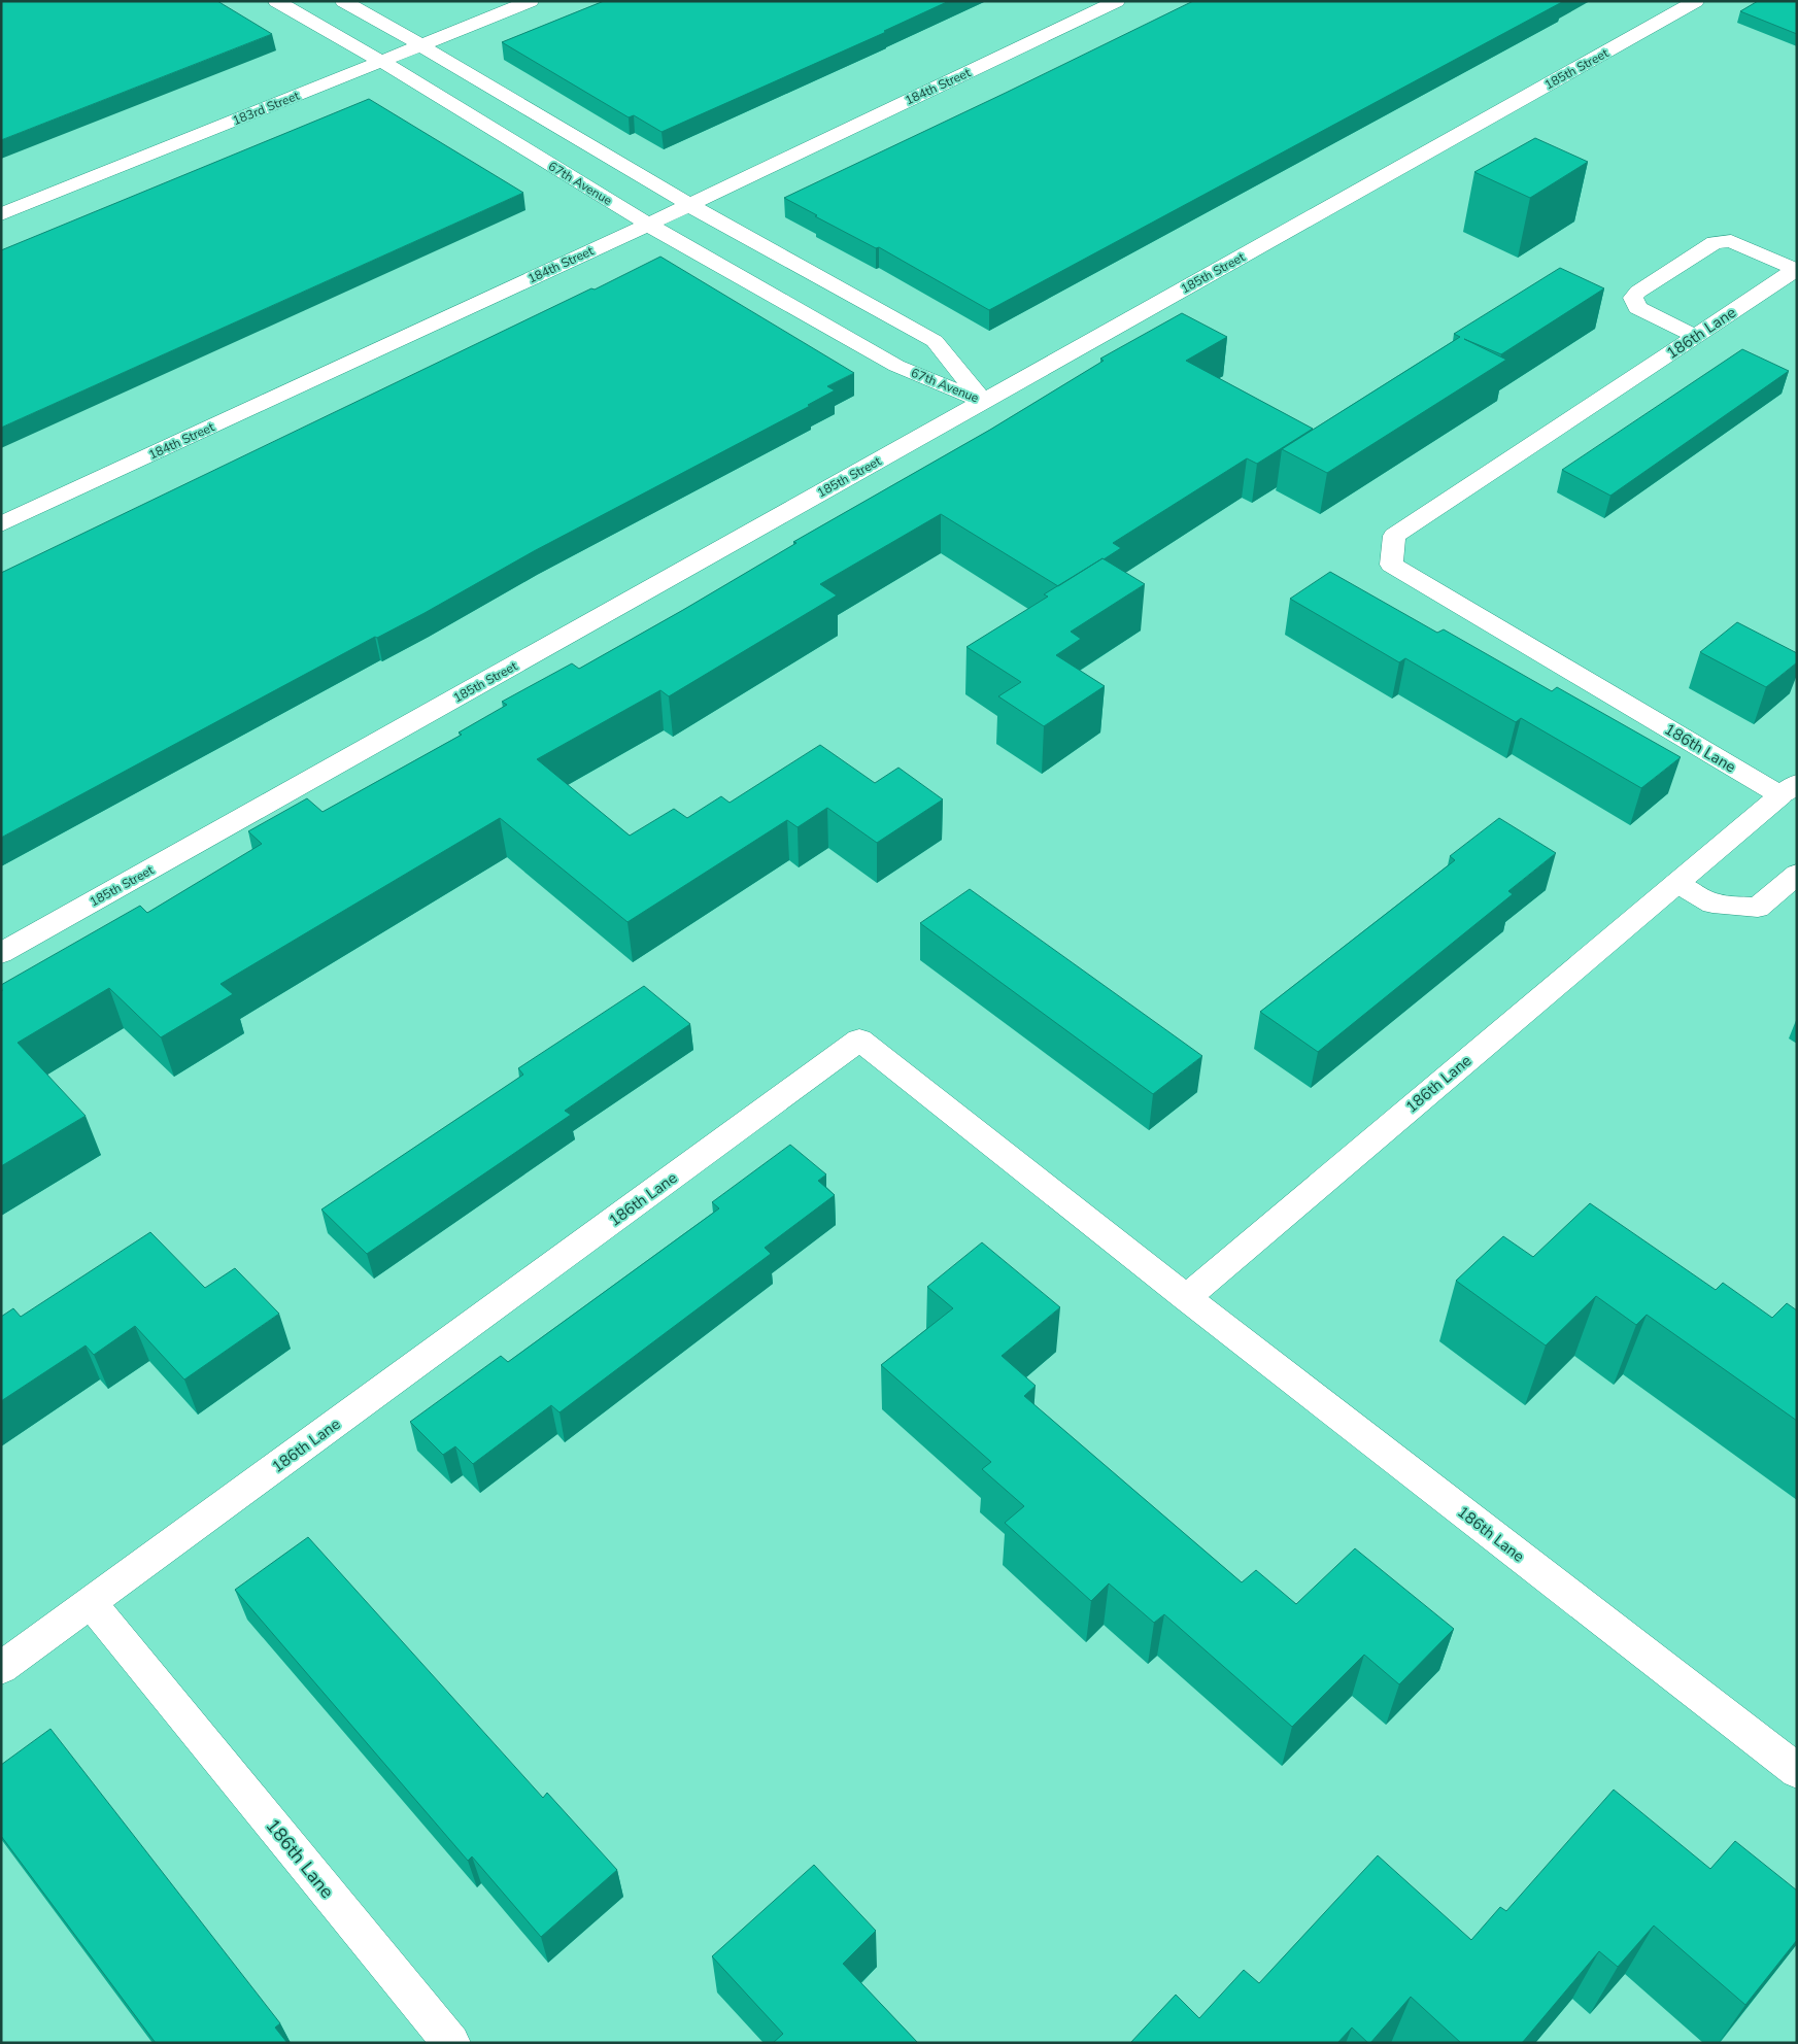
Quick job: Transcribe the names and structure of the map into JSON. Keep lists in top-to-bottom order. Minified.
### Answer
{"streets":{"street":["185th Street","184th Street","183rd Street","67th Avenue","186th Lane"]},"crossings":[["185th Street","67th Avenue"],["184th Street","67th Avenue"],["183rd Street","67th Avenue"]]}
